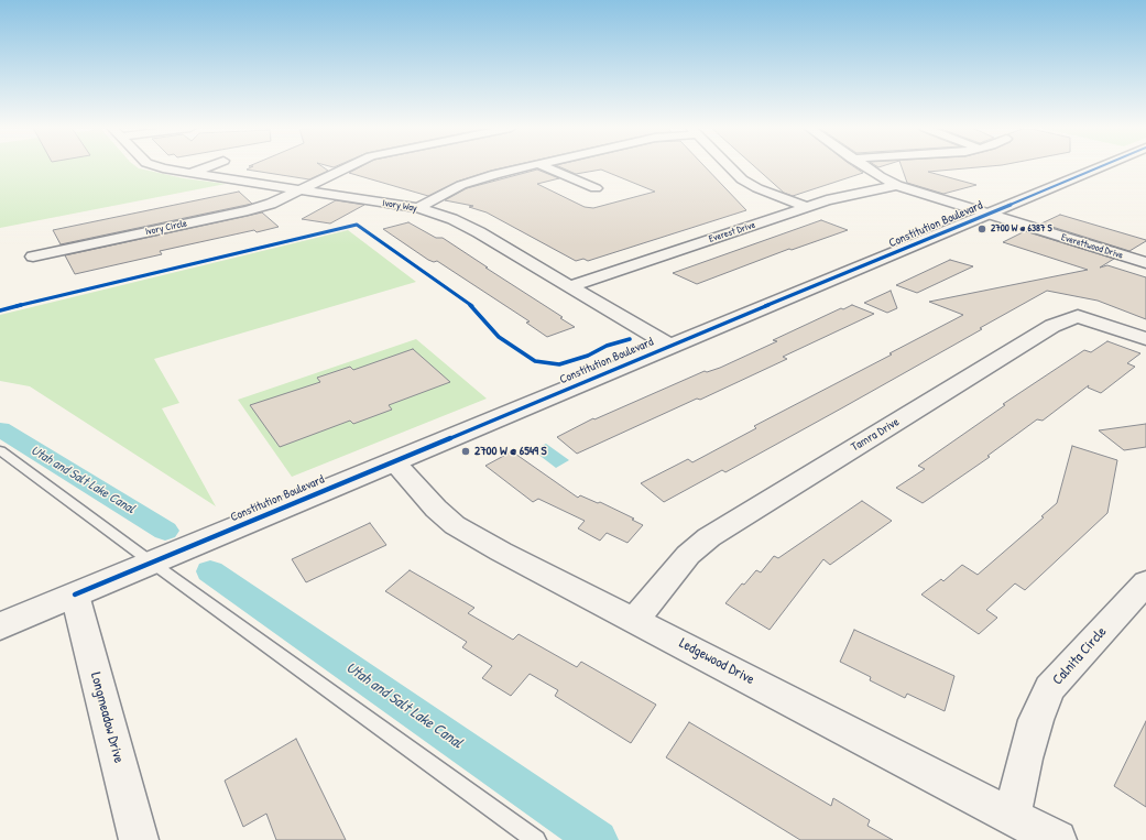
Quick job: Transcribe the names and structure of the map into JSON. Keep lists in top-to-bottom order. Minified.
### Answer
{"streets":{"main road":["Constitution Boulevard"],"street":["Ivory Way","Ivory Circle","Everest Drive","Everettwood Drive","Tamra Drive","Calnita Circle","Ledgewood Drive","Longmeadow Drive"]},"crossings":[["Ivory Way","Constitution Boulevard"],["Ivory Way","Ivory Circle"],["Ivory Way","Everest Drive"],["Constitution Boulevard","Everettwood Drive"],["Constitution Boulevard","Ledgewood Drive"],["Constitution Boulevard","Longmeadow Drive"],["Everest Drive","Everettwood Drive"],["Tamra Drive","Ledgewood Drive"],["Calnita Circle","Ledgewood Drive"]],"water":["Utah and Salt Lake Canal"],"places":["2700 W @ 6387 S","2700 W @ 6549 S"]}
